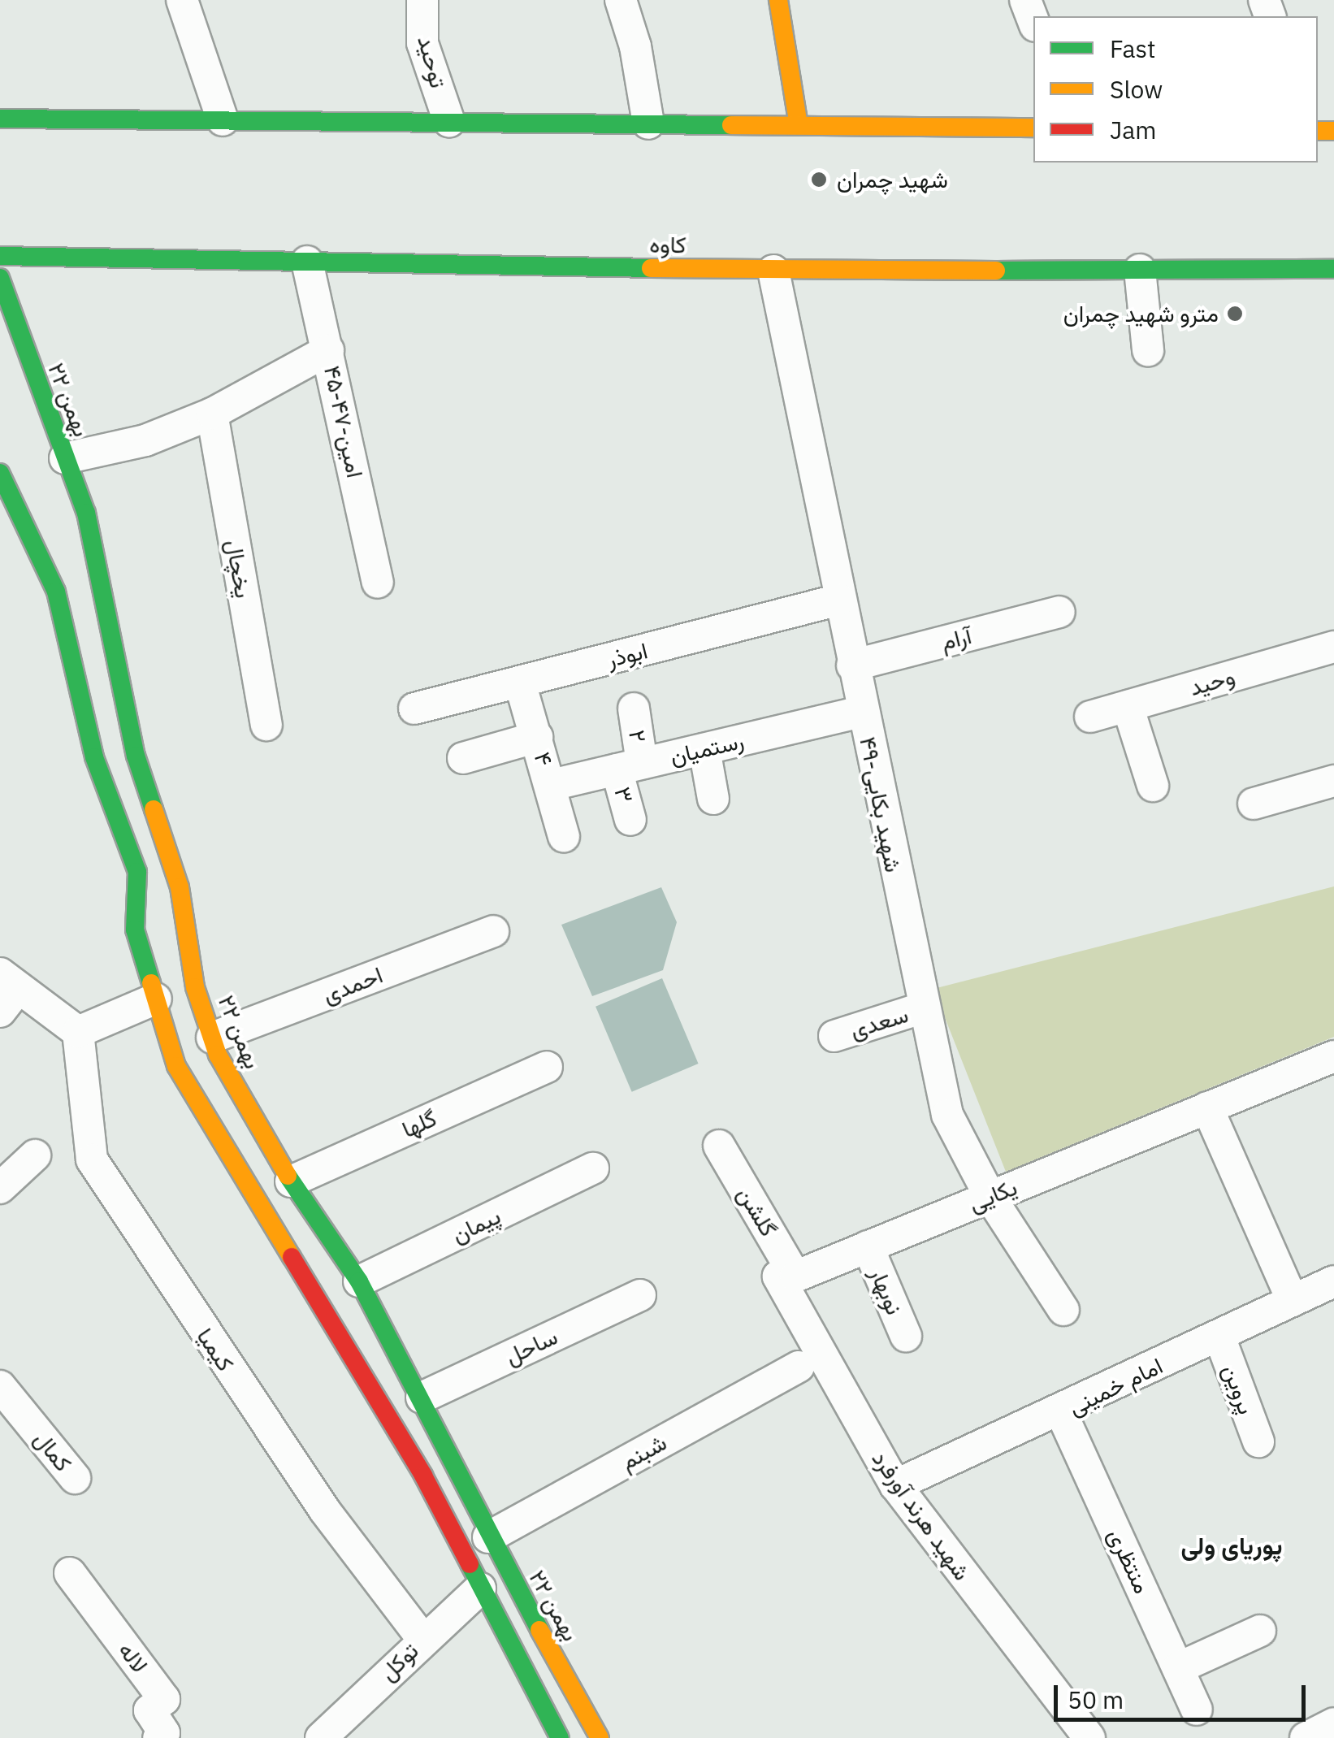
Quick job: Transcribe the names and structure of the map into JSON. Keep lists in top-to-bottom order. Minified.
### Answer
{"streets":{"street":["توحید","کاوه","۲۲ بهمن","۴۵-۴۷-امین","یخچال","آرام","ابوذر","وحید","۲","رستمیان","۴","۳","۴۹-شهید بکایی","احمدی","سعدی","گلها","یکایی","گلشن","پیمان","نوبهار","ساحل","کیمیا","امام خمینی","پروین","کمال","شبنم","شهید هرند آورفرد","منتظری","لاله","توکل"]},"crossings":[["کاوه","۴۵-۴۷-امین"],["کاوه","۴۹-شهید بکایی"],["۲۲ بهمن","احمدی"],["۲۲ بهمن","گلها"],["۲۲ بهمن","پیمان"],["۲۲ بهمن","ساحل"],["۲۲ بهمن","شبنم"],["آرام","۴۹-شهید بکایی"],["ابوذر","۴"],["ابوذر","۴۹-شهید بکایی"],["۲","رستمیان"],["۲","۳"],["رستمیان","۴"],["رستمیان","۳"],["رستمیان","۴۹-شهید بکایی"],["۴۹-شهید بکایی","سعدی"],["۴۹-شهید بکایی","یکایی"],["یکایی","گلشن"],["یکایی","نوبهار"],["یکایی","شهید هرند آورفرد"],["گلشن","شهید هرند آورفرد"],["کیمیا","توکل"],["امام خمینی","پروین"],["امام خمینی","شهید هرند آورفرد"],["امام خمینی","منتظری"]],"districts":["پوریای ولی"],"places":["شهید چمران","مترو شهید چمران"],"legend":["Fast","Slow","Jam"],"scale_bar":"50 m"}
